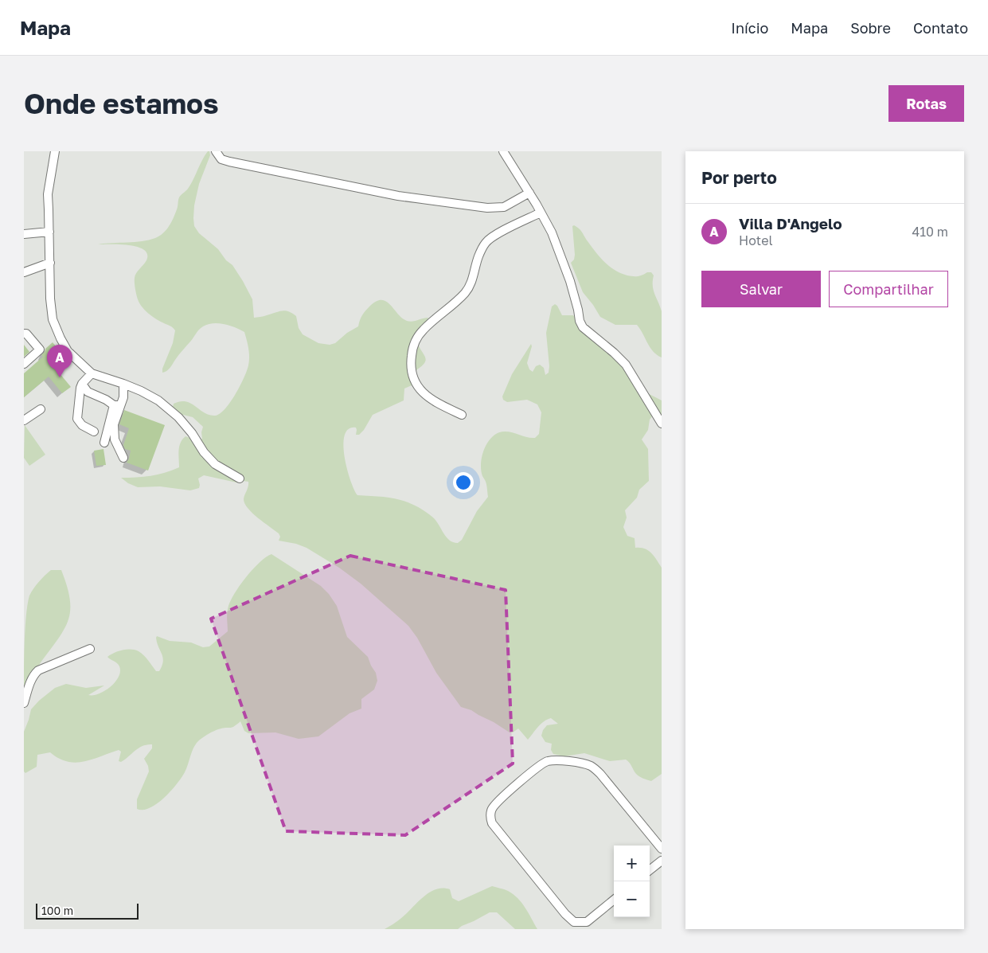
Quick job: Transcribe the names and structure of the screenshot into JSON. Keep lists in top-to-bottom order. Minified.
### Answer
{"scale_bar":"100 m","page":{"header":"Mapa","nav":["Início","Mapa","Sobre","Contato"],"buttons":["Rotas",["Salvar","Compartilhar"]],"title":"Onde estamos","heading":"Por perto","list":[{"mark":"A","name":"Villa D'Angelo","note":"Hotel","value":"410 m"}],"pins":"A","map_buttons":["+","−"],"scale":"100 m"}}
